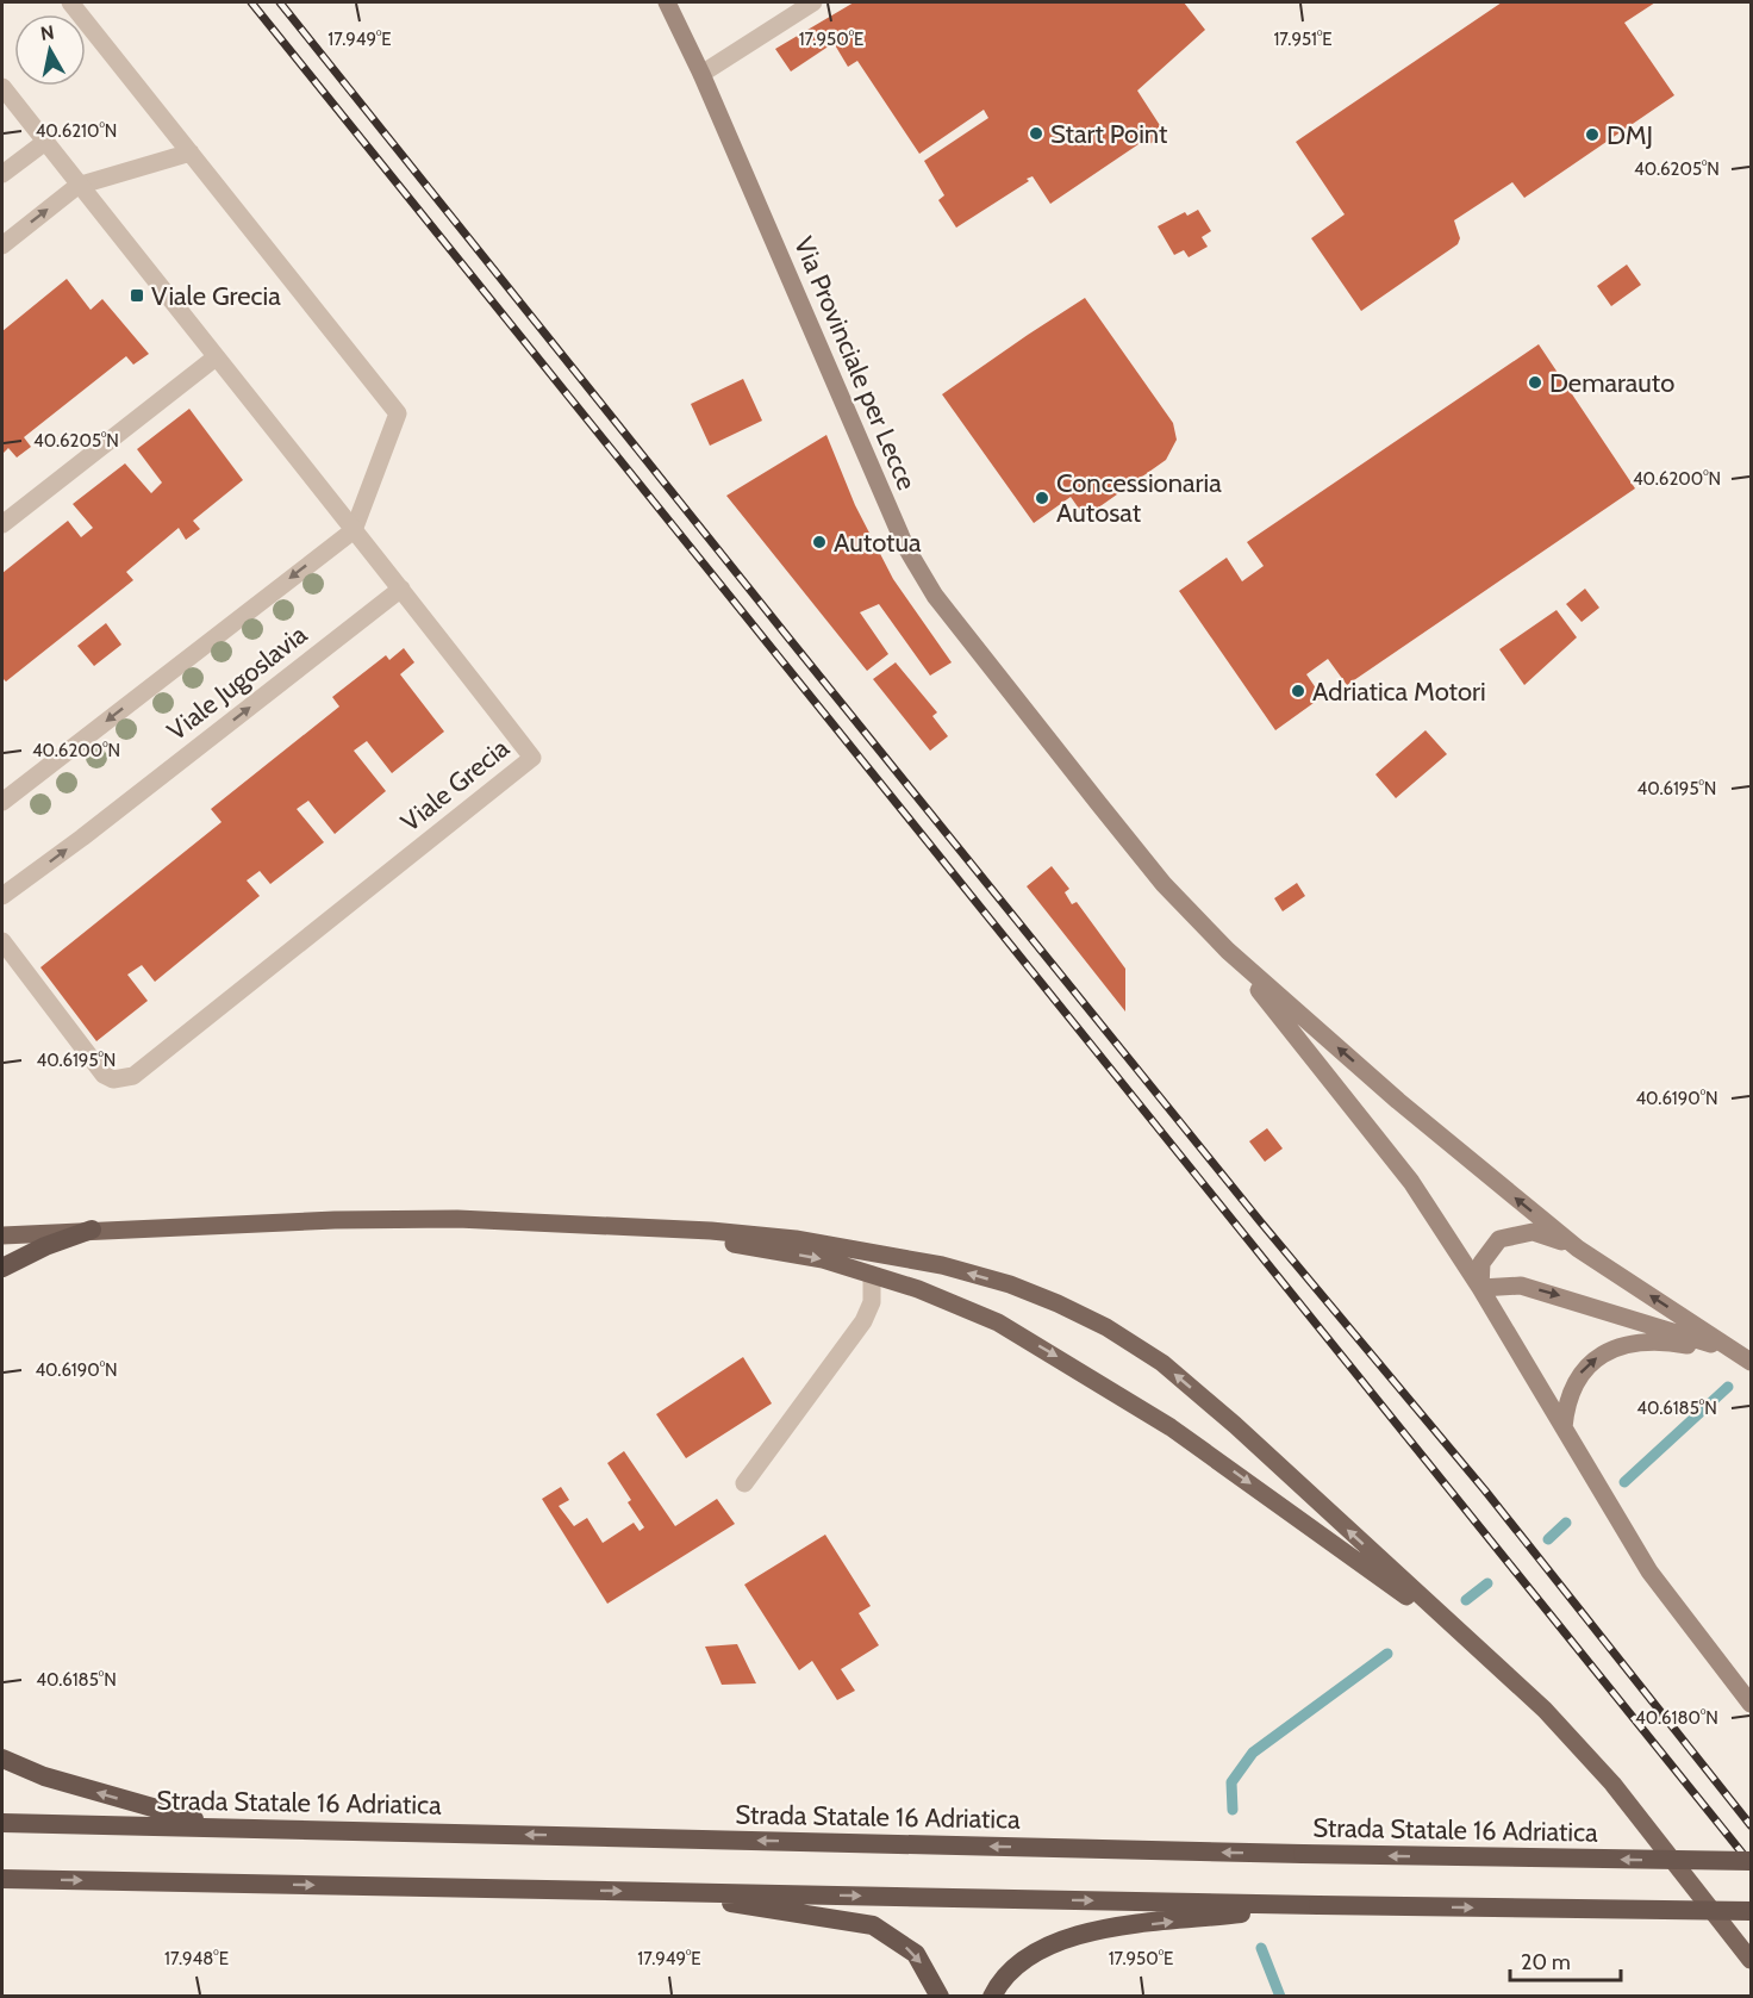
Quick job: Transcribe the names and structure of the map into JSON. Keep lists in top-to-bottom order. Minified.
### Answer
{"streets":{"highway":["Strada Statale 16 Adriatica"],"main road":["Via Provinciale per Lecce"],"street":["Viale Jugoslavia","Viale Grecia"]},"crossings":[["Viale Jugoslavia","Viale Grecia"]],"places":{"other":["Start Point","DMJ","Demarauto","Concessionaria Autosat","Autotua","Adriatica Motori"],"transit":["Viale Grecia"]},"scale_bar":"20 m","north":"top","coordinates":["17.949°E","17.950°E","17.951°E","40.6210°N","40.6205°N","40.6200°N","40.6195°N","40.6190°N","40.6185°N","40.6180°N","17.948°E"]}
